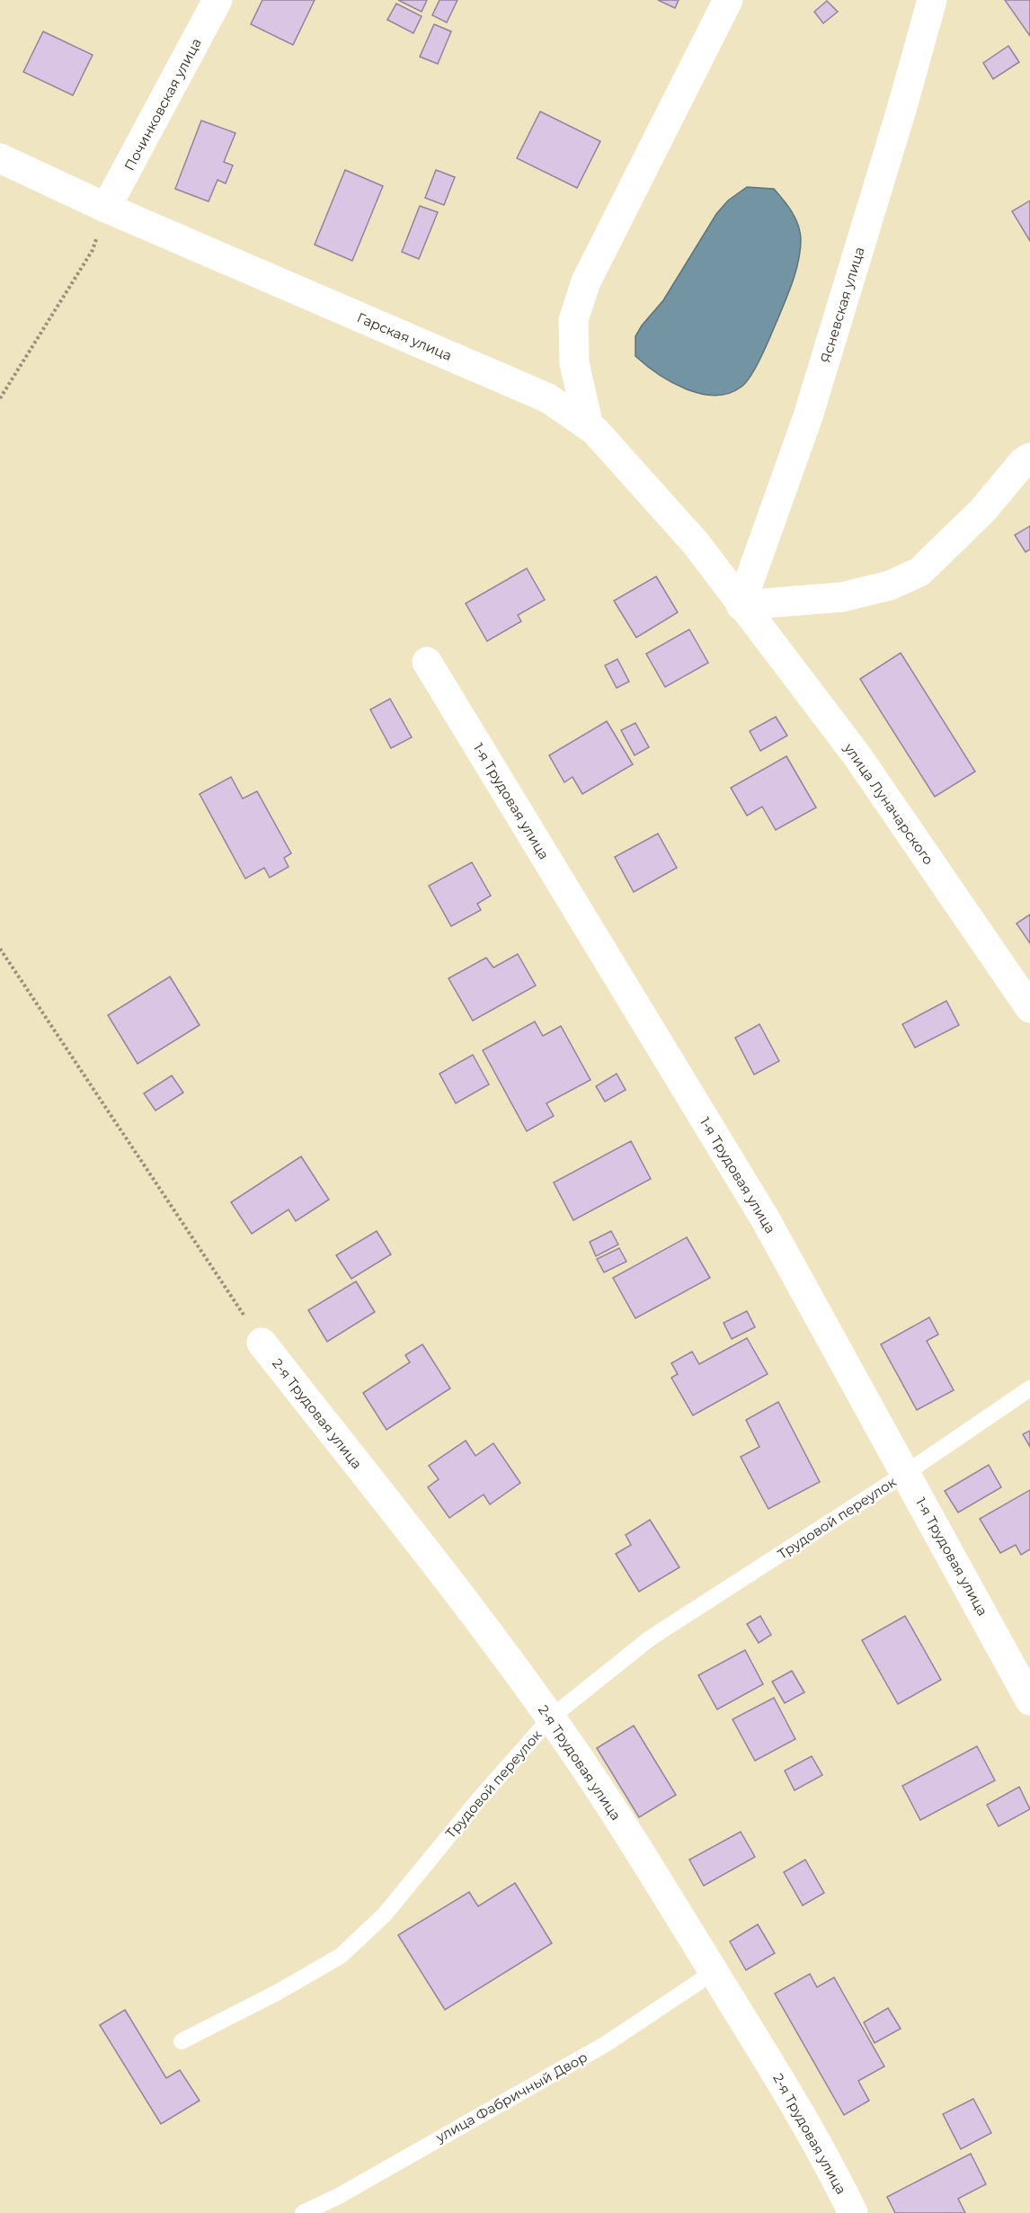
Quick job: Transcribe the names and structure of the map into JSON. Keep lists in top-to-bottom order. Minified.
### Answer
{"streets":{"street":["Починковская улица","Ясневская улица","Гарская улица","1-я Трудовая улица","улица Луначарского","2-я Трудовая улица"],"lane":["Трудовой переулок","улица Фабричный Двор"]},"crossings":[["Починковская улица","Гарская улица"],["Ясневская улица","Гарская улица"],["Ясневская улица","улица Луначарского"],["Гарская улица","улица Луначарского"],["1-я Трудовая улица","Трудовой переулок"],["2-я Трудовая улица","Трудовой переулок"],["2-я Трудовая улица","улица Фабричный Двор"]]}
